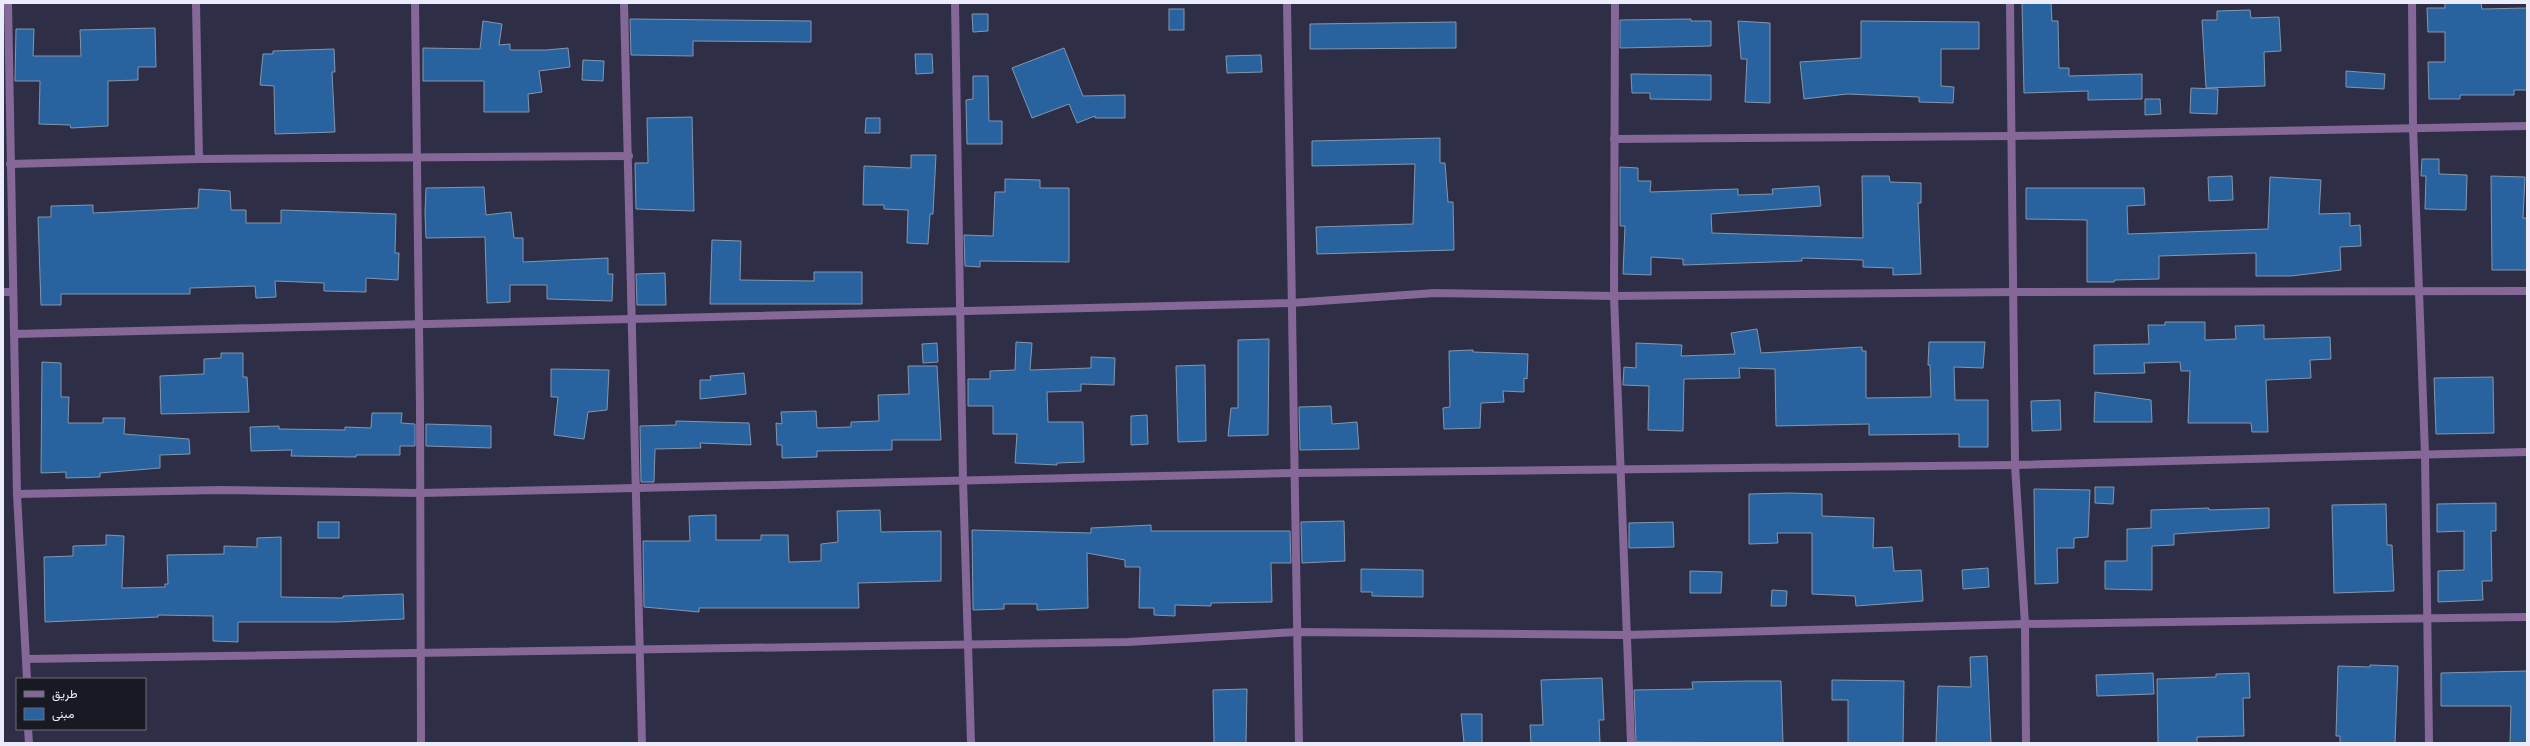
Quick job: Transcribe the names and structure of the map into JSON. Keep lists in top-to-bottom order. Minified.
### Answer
{"legend":["طريق","مبنى"]}
